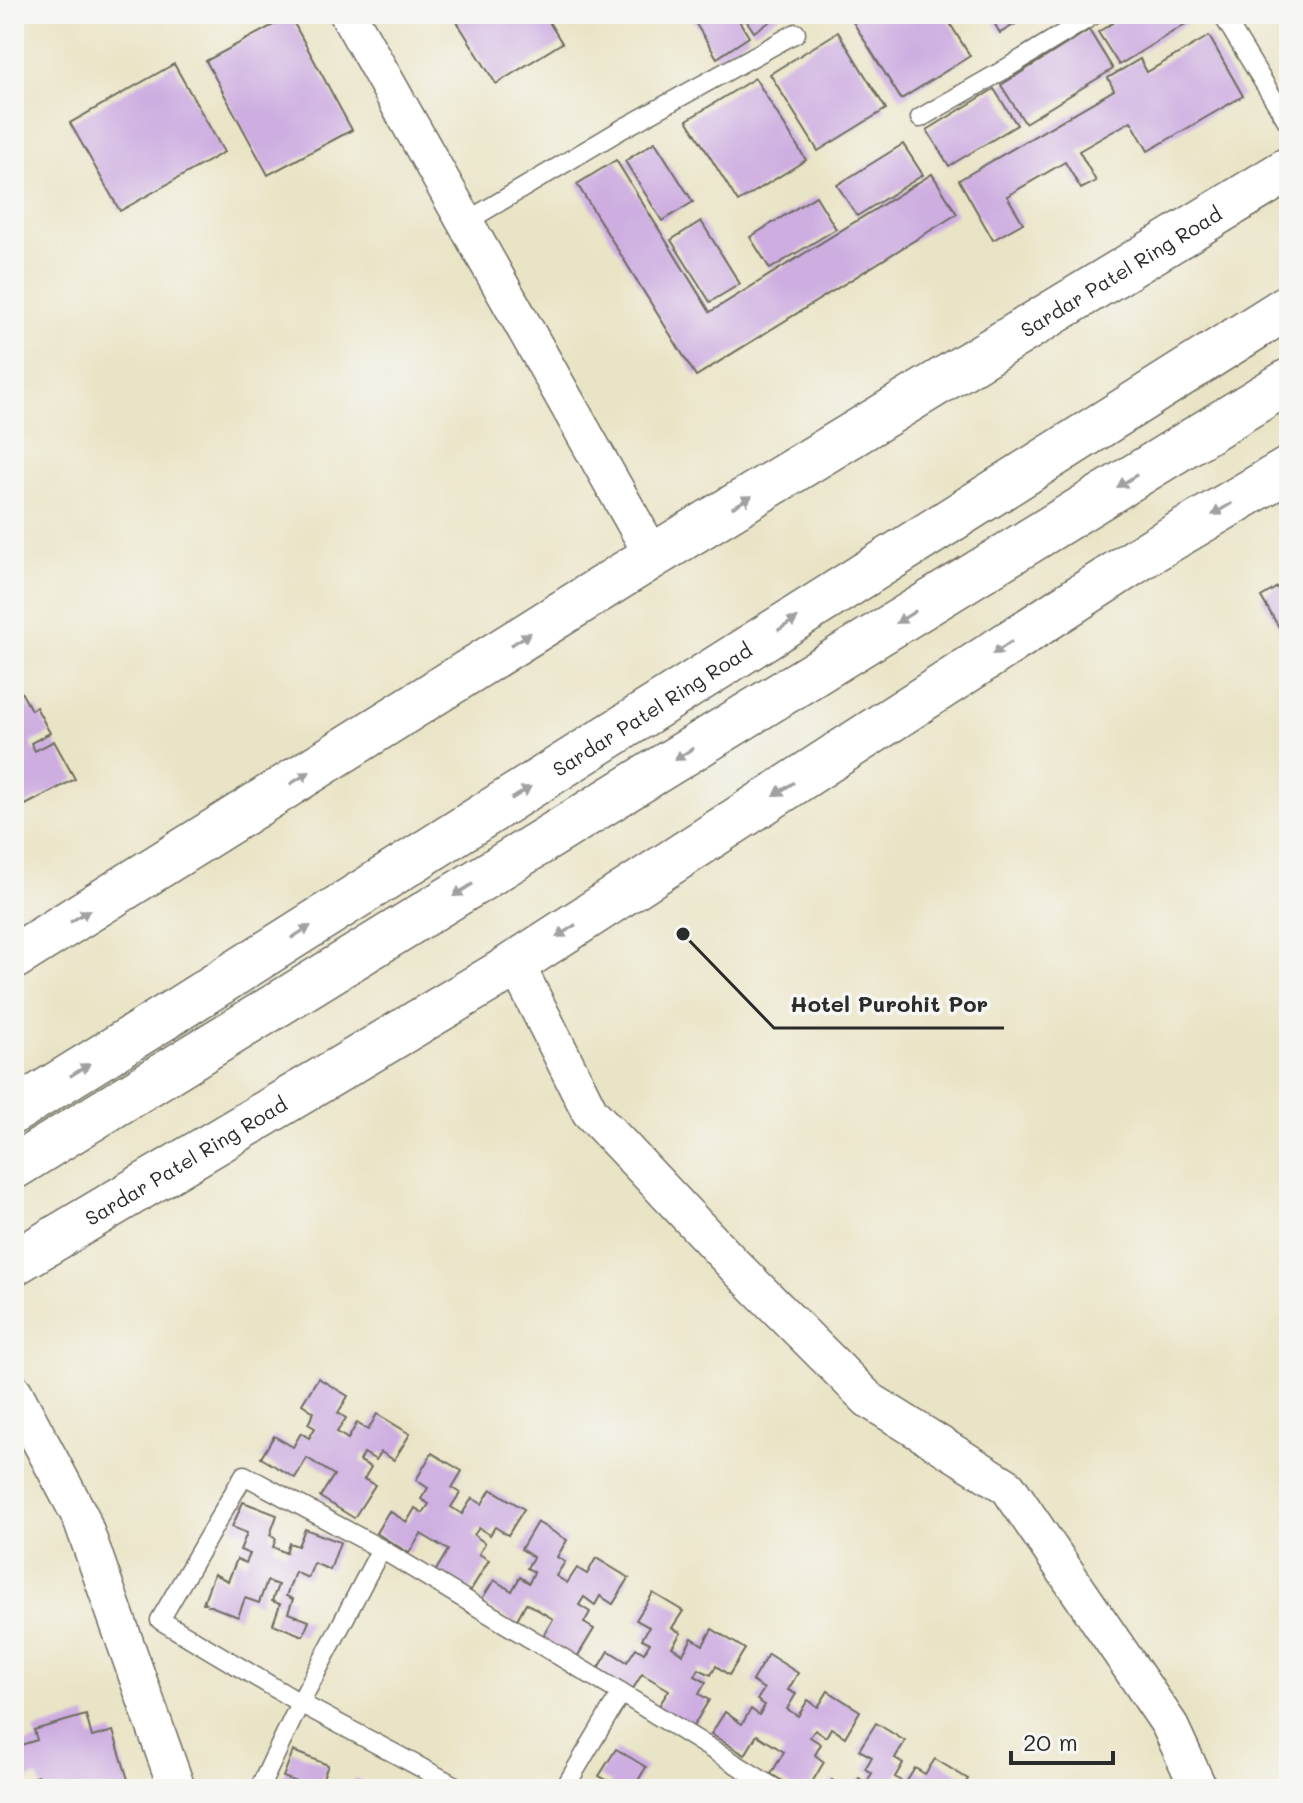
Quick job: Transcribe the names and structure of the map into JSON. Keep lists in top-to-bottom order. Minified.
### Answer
{"streets":{"main road":["Sardar Patel Ring Road"]},"places":["Hotel Purohit Por"],"scale_bar":"20 m"}
